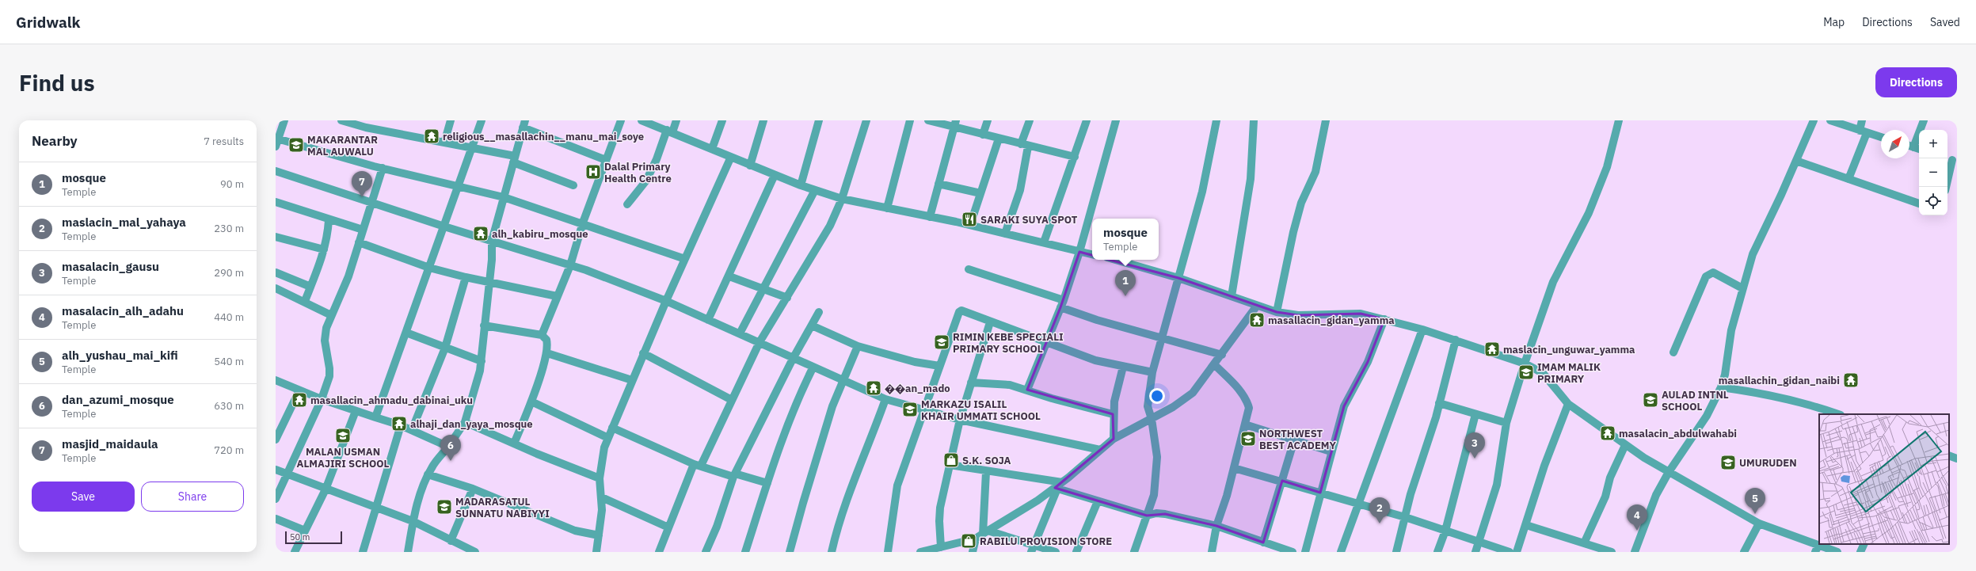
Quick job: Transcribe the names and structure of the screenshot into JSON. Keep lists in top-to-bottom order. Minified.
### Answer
{"places":{"temple":["religious__masallachin__manu_mai_soye","alh_kabiru_mosque","masallacin_gidan_yamma","maslacin_unguwar_yamma","masallachin_gidan_naibi","��an_mado","masallacin_ahmadu_dabinai_uku","alhaji_dan_yaya_mosque","masalacin_abdulwahabi"],"school or university":["MAKARANTAR MAL AUWALU","RIMIN KEBE SPECIALI PRIMARY SCHOOL","IMAM MALIK PRIMARY","AULAD INTNL SCHOOL","MARKAZU ISALIL KHAIR UMMATI SCHOOL","MALAN USMAN ALMAJIRI SCHOOL","NORTHWEST BEST ACADEMY","UMURUDEN","MADARASATUL SUNNATU NABIYYI"],"hospital":["Dalal Primary Health Centre"],"restaurant":["SARAKI SUYA SPOT"],"shop":["S.K. SOJA","RABILU PROVISION STORE"]},"scale_bar":"50 m","north":"top right","page":{"header":"Gridwalk","nav":["Map","Directions","Saved"],"buttons":["Directions",["Save","Share"]],"title":"Find us","heading":["Nearby","7 results"],"map_buttons":["+","−"],"list":[{"mark":"1","name":"mosque","note":"Temple","value":"90 m"},{"mark":"2","name":"maslacin_mal_yahaya","note":"Temple","value":"230 m"},{"mark":"3","name":"masalacin_gausu","note":"Temple","value":"290 m"},{"mark":"4","name":"masalacin_alh_adahu","note":"Temple","value":"440 m"},{"mark":"5","name":"alh_yushau_mai_kifi","note":"Temple","value":"540 m"},{"mark":"6","name":"dan_azumi_mosque","note":"Temple","value":"630 m"},{"mark":"7","name":"masjid_maidaula","note":"Temple","value":"720 m"}],"pins":["7","1","3","6","5","2","4"],"popup":["mosque","Temple"],"scale":"50 m"}}
